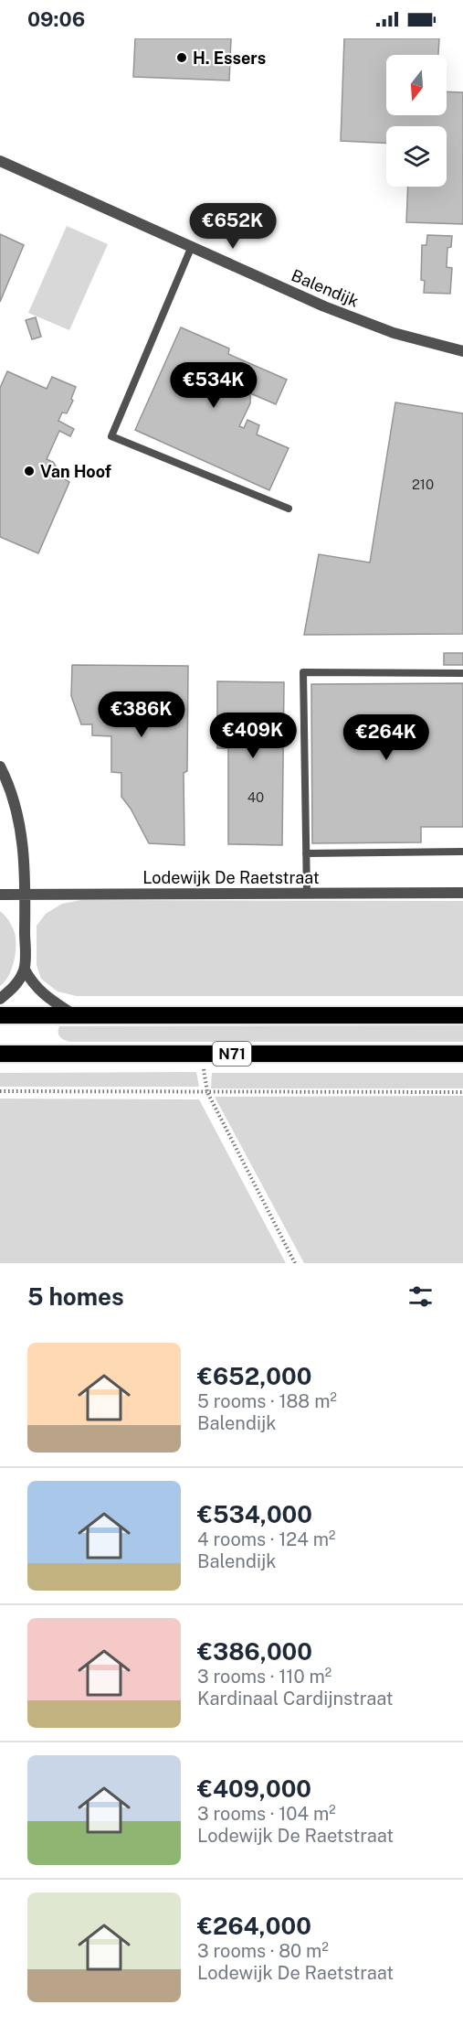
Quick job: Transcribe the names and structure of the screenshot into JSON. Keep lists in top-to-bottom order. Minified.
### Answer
{"streets":{"highway":["N71"],"street":["Balendijk","Lodewijk De Raetstraat"]},"places":["H. Essers","Van Hoof"],"house_numbers":["210","40"],"north":"bottom","page":{"status":"09:06","price":["€652K","€534K","€386K","€409K","€264K"],"heading":"5 homes","list":[{"name":"€652,000","note":"5 rooms · 188 m² · Balendijk"},{"name":"€534,000","note":"4 rooms · 124 m² · Balendijk"},{"name":"€386,000","note":"3 rooms · 110 m² · Kardinaal Cardijnstraat"},{"name":"€409,000","note":"3 rooms · 104 m² · Lodewijk De Raetstraat"},{"name":"€264,000","note":"3 rooms · 80 m² · Lodewijk De Raetstraat"}]}}
